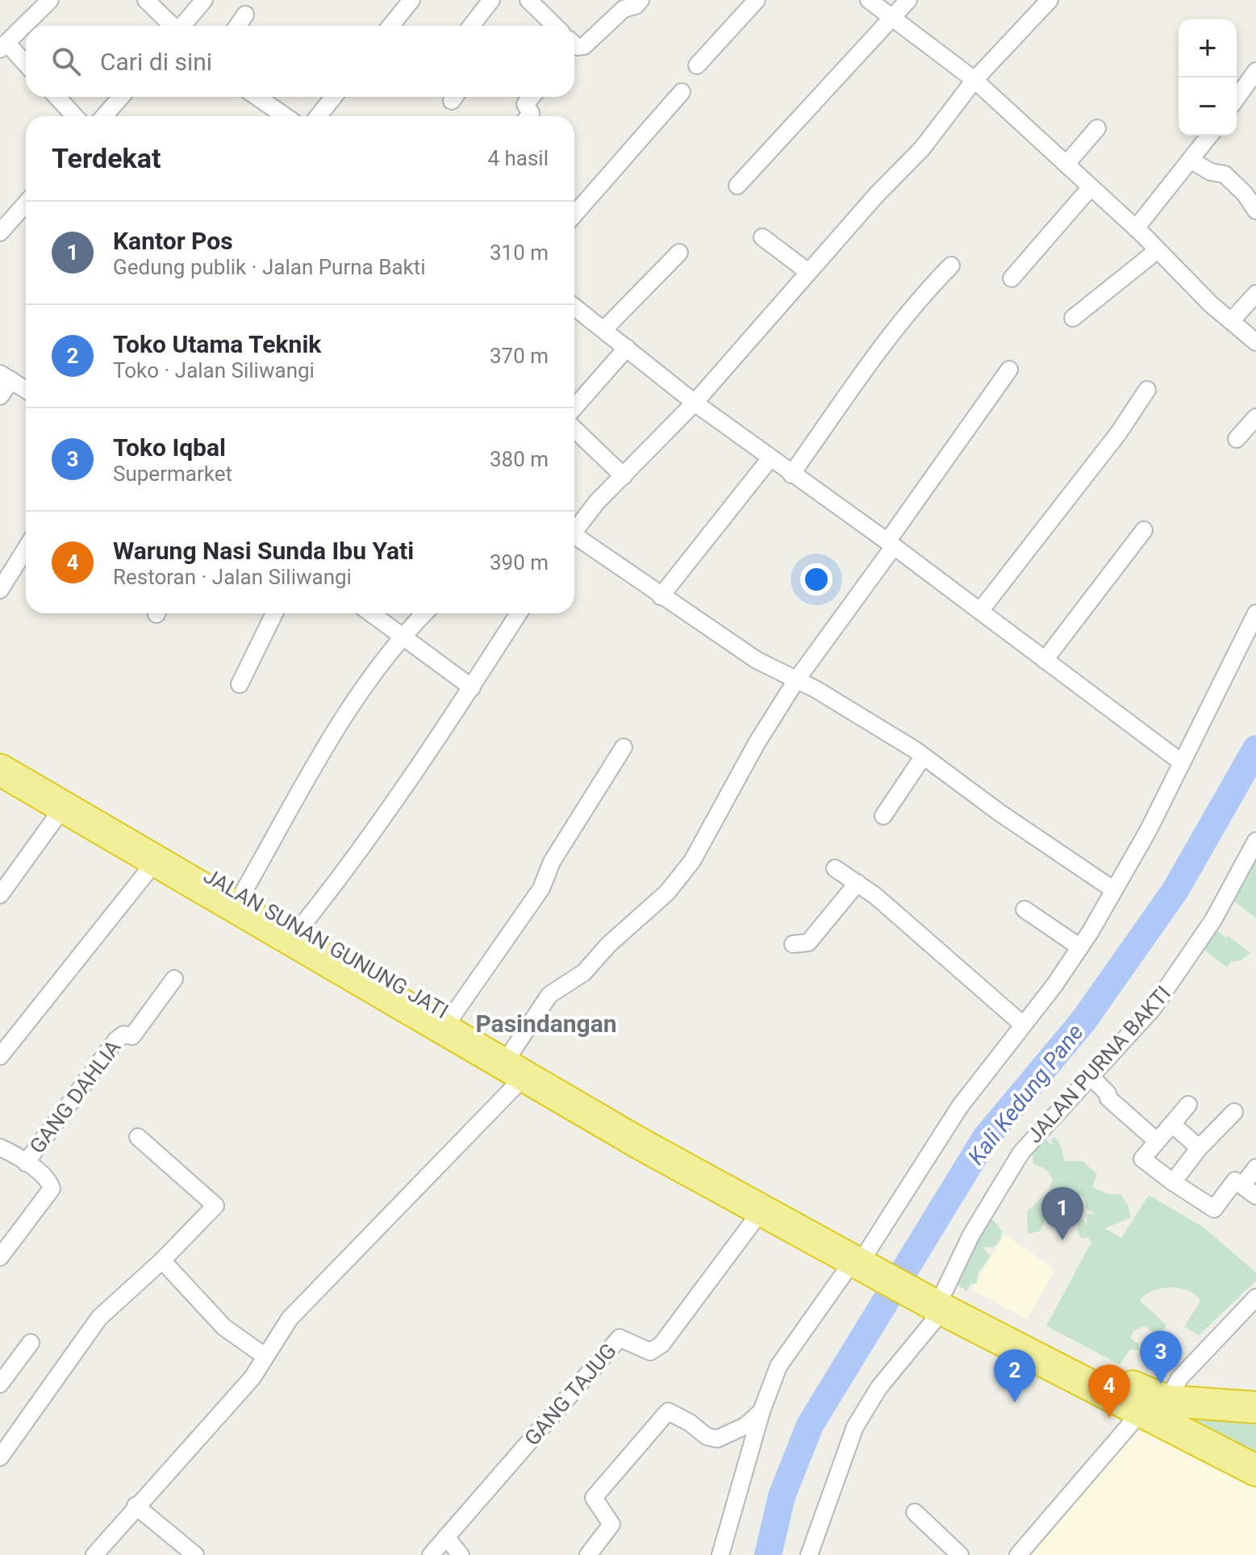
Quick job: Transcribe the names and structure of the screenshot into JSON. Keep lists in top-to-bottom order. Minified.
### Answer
{"streets":{"highway":["JALAN SUNAN GUNUNG JATI"],"street":["JALAN PURNA BAKTI","GANG DAHLIA","GANG TAJUG"]},"districts":["Pasindangan"],"water":["Kali Kedung Pane"],"page":{"map_buttons":["+","−"],"search":"Cari di sini","heading":["Terdekat","4 hasil"],"list":[{"mark":"1","name":"Kantor Pos","note":"Gedung publik · Jalan Purna Bakti","value":"310 m"},{"mark":"2","name":"Toko Utama Teknik","note":"Toko · Jalan Siliwangi","value":"370 m"},{"mark":"3","name":"Toko Iqbal","note":"Supermarket","value":"380 m"},{"mark":"4","name":"Warung Nasi Sunda Ibu Yati","note":"Restoran · Jalan Siliwangi","value":"390 m"}],"pins":["1","3","2","4"]}}
